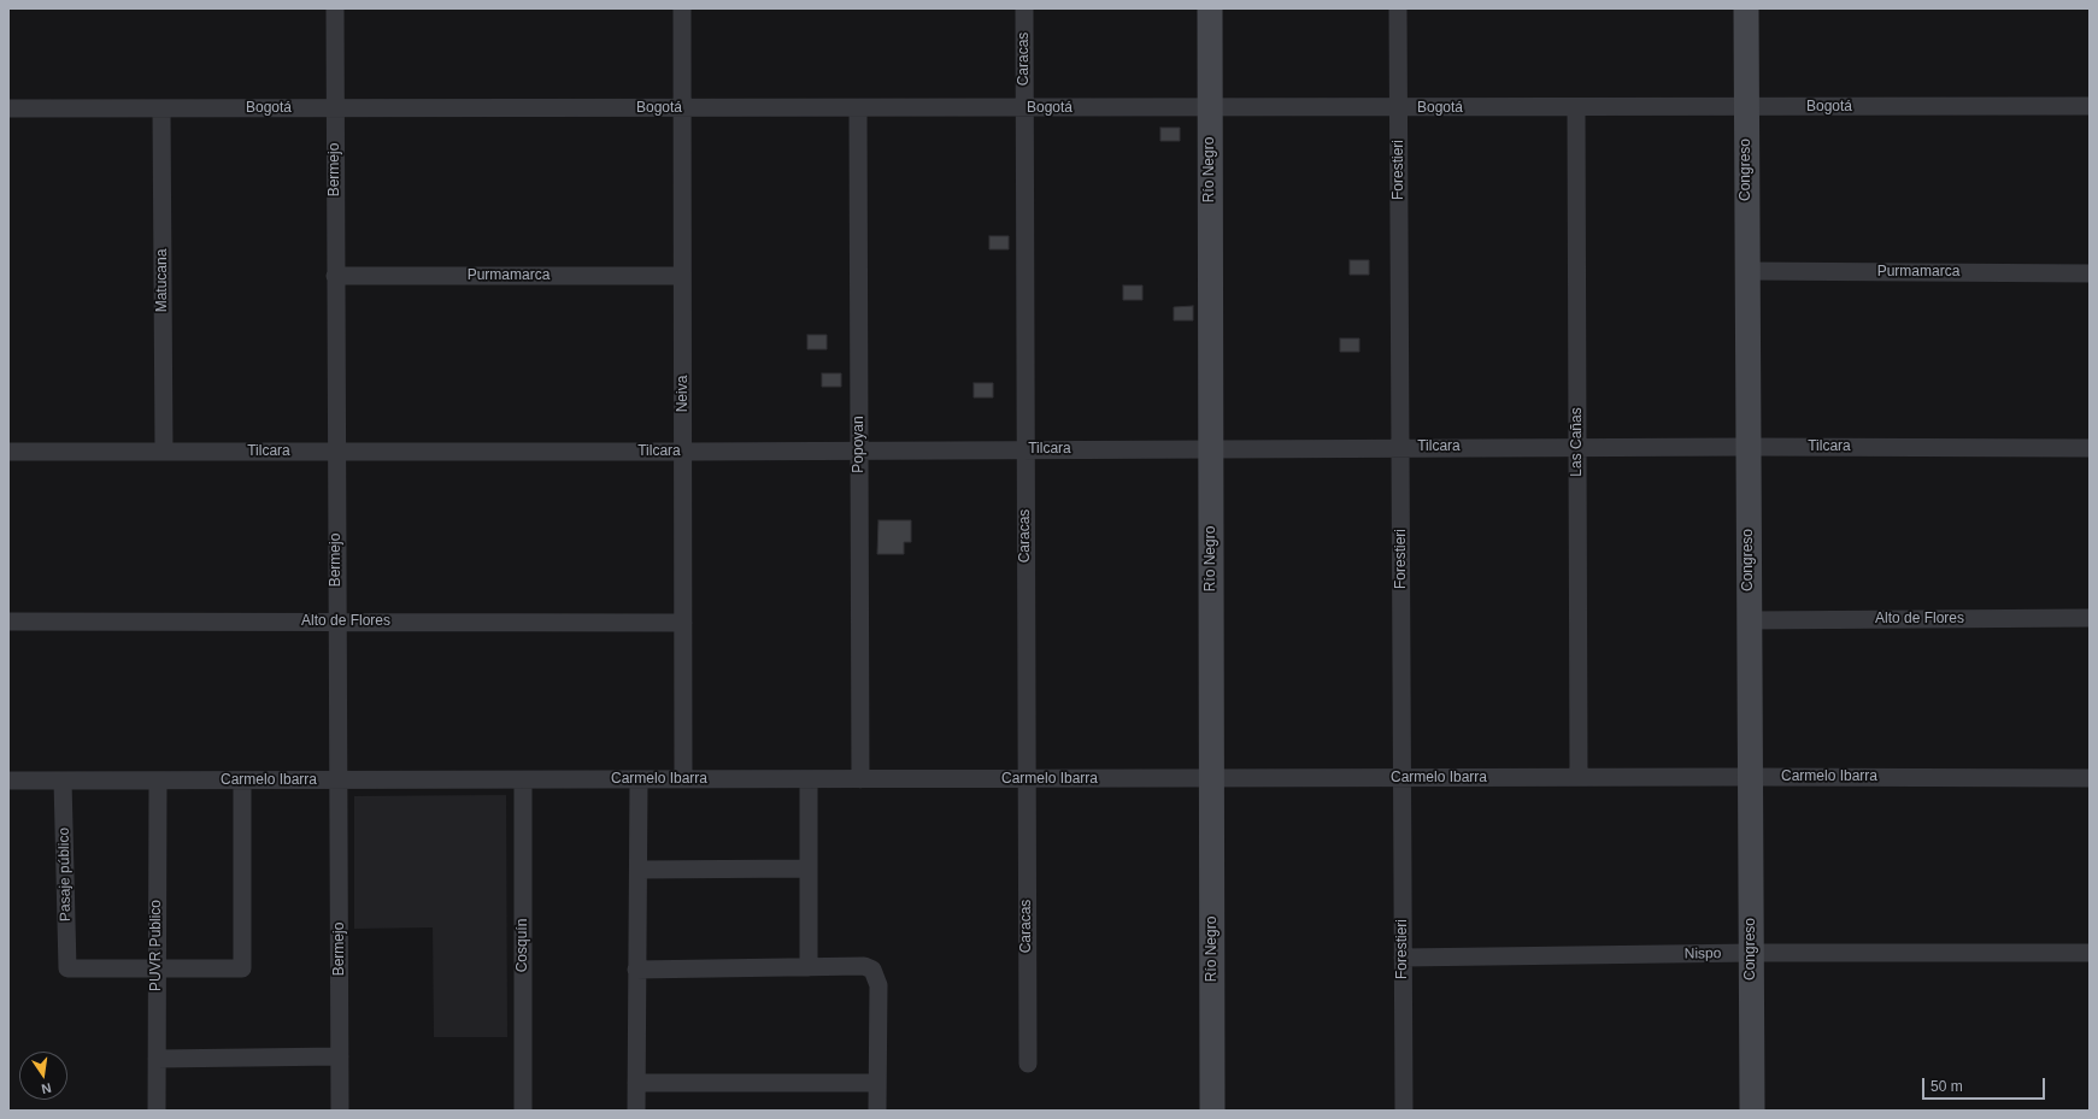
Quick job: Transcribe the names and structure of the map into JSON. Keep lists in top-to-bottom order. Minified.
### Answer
{"streets":{"main road":["Río Negro","Congreso"],"street":["Caracas","Bogotá","Bermejo","Forestieri","Purmamarca","Matucana","Neiva","Las Cañas","Popoyan","Tilcara","Alto de Flores","Carmelo Ibarra","Pasaje público","PUVR Publico","Cosquín","Nispo"]},"crossings":[["Caracas","Bogotá"],["Caracas","Tilcara"],["Caracas","Carmelo Ibarra"],["Bogotá","Bermejo"],["Bogotá","Río Negro"],["Bogotá","Forestieri"],["Bogotá","Congreso"],["Bogotá","Matucana"],["Bogotá","Neiva"],["Bogotá","Las Cañas"],["Bogotá","Popoyan"],["Bermejo","Purmamarca"],["Bermejo","Tilcara"],["Bermejo","Alto de Flores"],["Bermejo","Carmelo Ibarra"],["Río Negro","Tilcara"],["Río Negro","Carmelo Ibarra"],["Forestieri","Tilcara"],["Forestieri","Carmelo Ibarra"],["Forestieri","Nispo"],["Congreso","Purmamarca"],["Congreso","Tilcara"],["Congreso","Alto de Flores"],["Congreso","Carmelo Ibarra"],["Congreso","Nispo"],["Purmamarca","Neiva"],["Matucana","Tilcara"],["Neiva","Tilcara"],["Neiva","Alto de Flores"],["Neiva","Carmelo Ibarra"],["Las Cañas","Tilcara"],["Las Cañas","Carmelo Ibarra"],["Popoyan","Tilcara"],["Popoyan","Carmelo Ibarra"],["Carmelo Ibarra","Pasaje público"],["Carmelo Ibarra","PUVR Publico"],["Carmelo Ibarra","Cosquín"],["Pasaje público","PUVR Publico"]],"scale_bar":"50 m","north":"bottom"}
